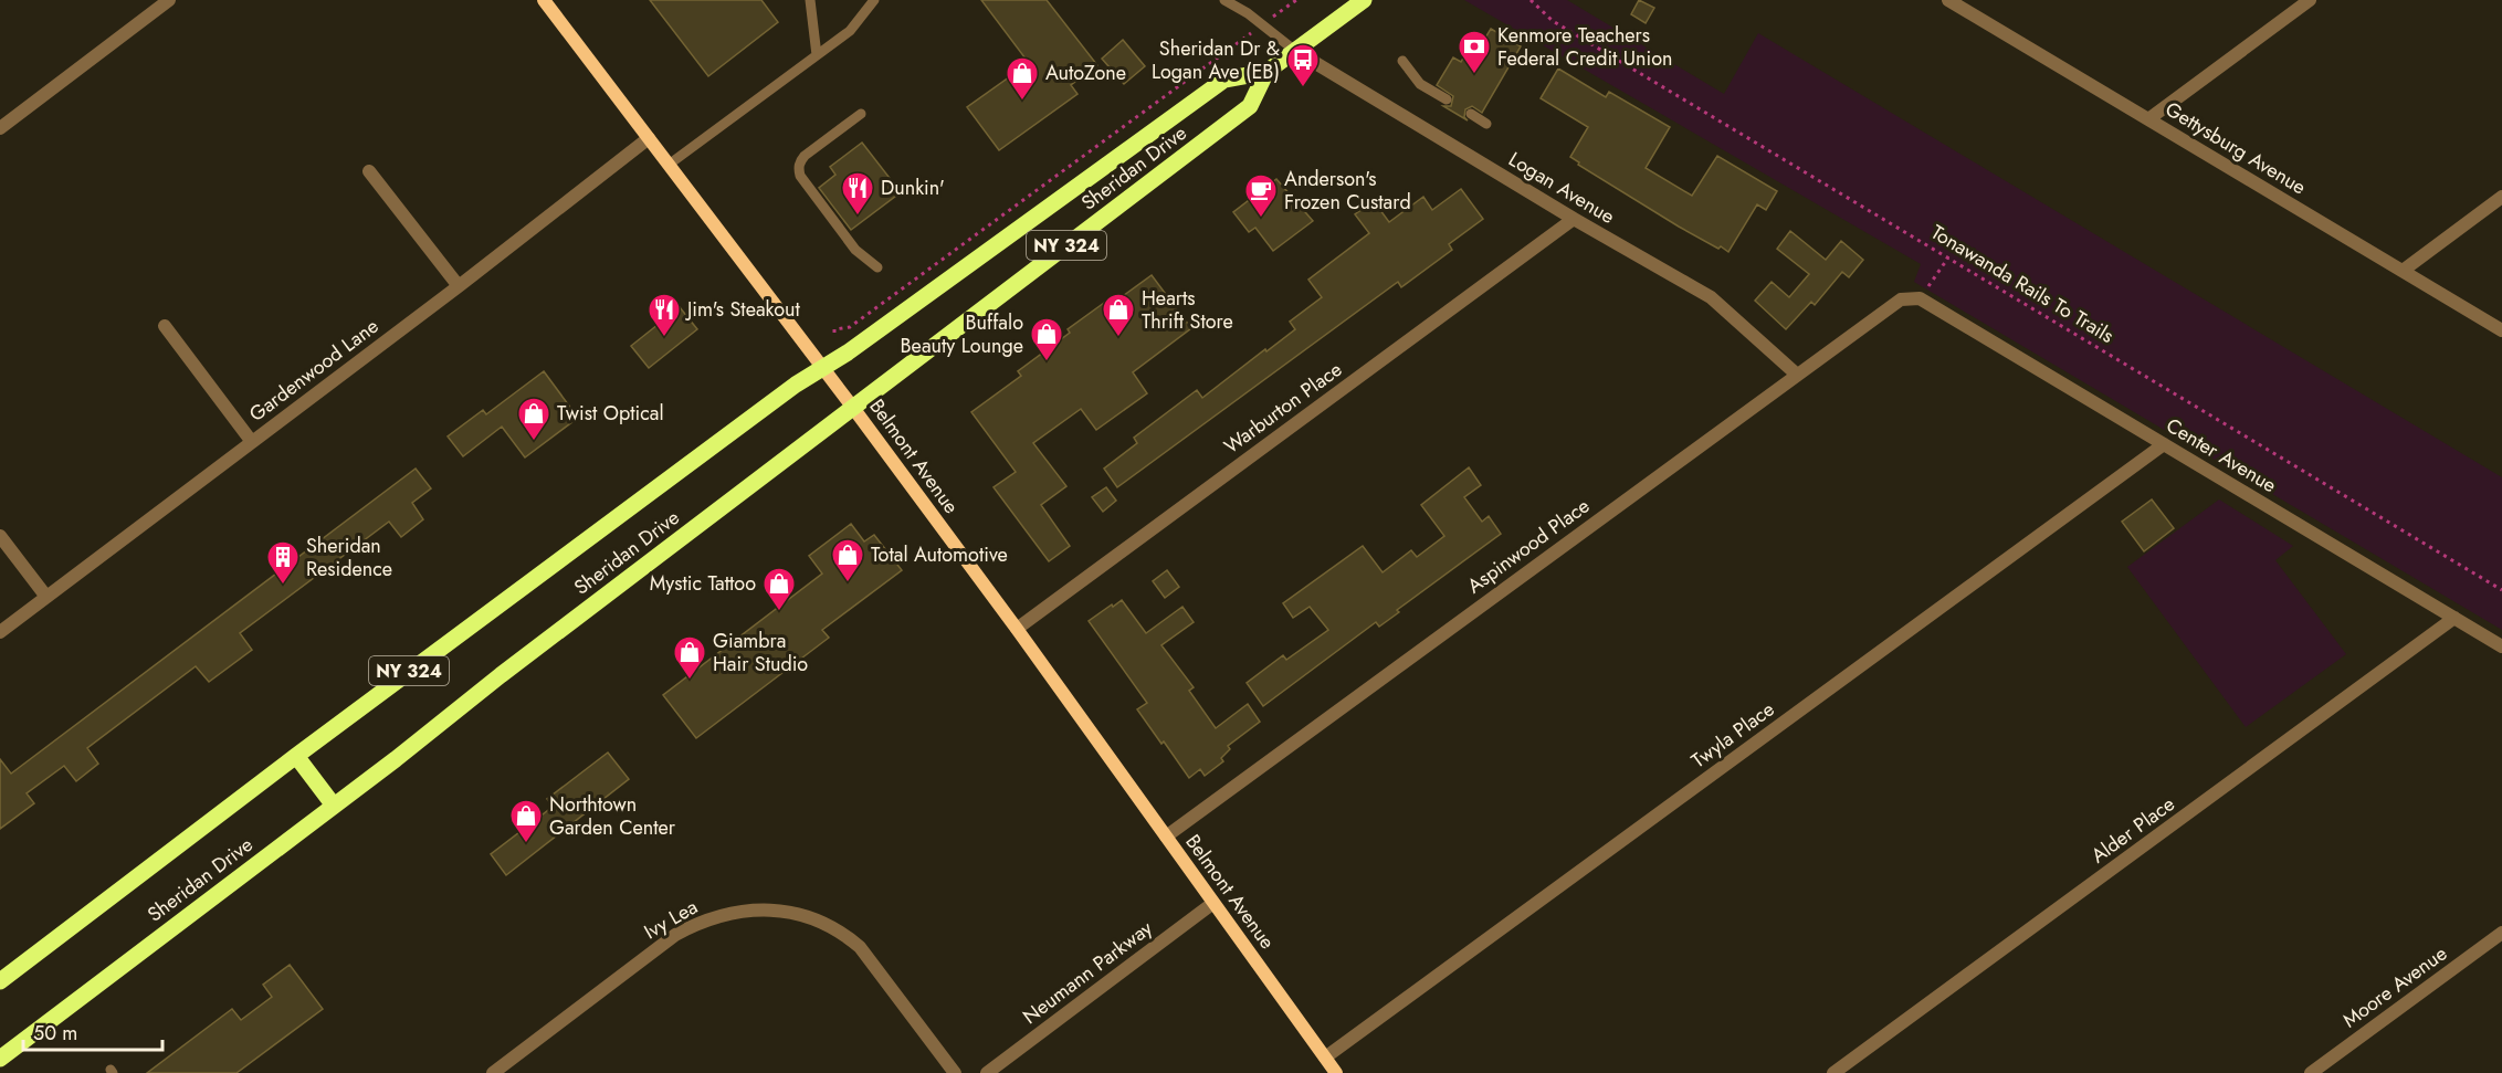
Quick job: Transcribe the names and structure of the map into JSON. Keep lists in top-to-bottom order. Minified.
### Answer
{"streets":{"main road":["Sheridan Drive","NY 324"],"street":["Gettysburg Avenue","Logan Avenue","Gardenwood Lane","Warburton Place","Center Avenue","Belmont Avenue","Aspinwood Place","Twyla Place","Alder Place","Ivy Lea","Neumann Parkway","Moore Avenue"],"path":["Tonawanda Rails To Trails"]},"crossings":[["Sheridan Drive","Logan Avenue"],["Sheridan Drive","Belmont Avenue"],["Logan Avenue","Warburton Place"],["Logan Avenue","Aspinwood Place"],["Gardenwood Lane","Belmont Avenue"],["Warburton Place","Belmont Avenue"],["Center Avenue","Aspinwood Place"],["Center Avenue","Twyla Place"],["Center Avenue","Alder Place"],["Belmont Avenue","Aspinwood Place"],["Belmont Avenue","Twyla Place"],["Belmont Avenue","Neumann Parkway"]],"places":{"bank":["Kenmore Teachers Federal Credit Union"],"bus stop":["Sheridan Dr & Logan Ave (EB)"],"shop":["AutoZone","Hearts Thrift Store","Buffalo Beauty Lounge","Twist Optical","Total Automotive","Mystic Tattoo","Giambra Hair Studio","Northtown Garden Center"],"restaurant":["Dunkin'","Jim's Steakout"],"cafe":["Anderson's Frozen Custard"],"building":["Sheridan Residence"]},"scale_bar":"50 m"}
